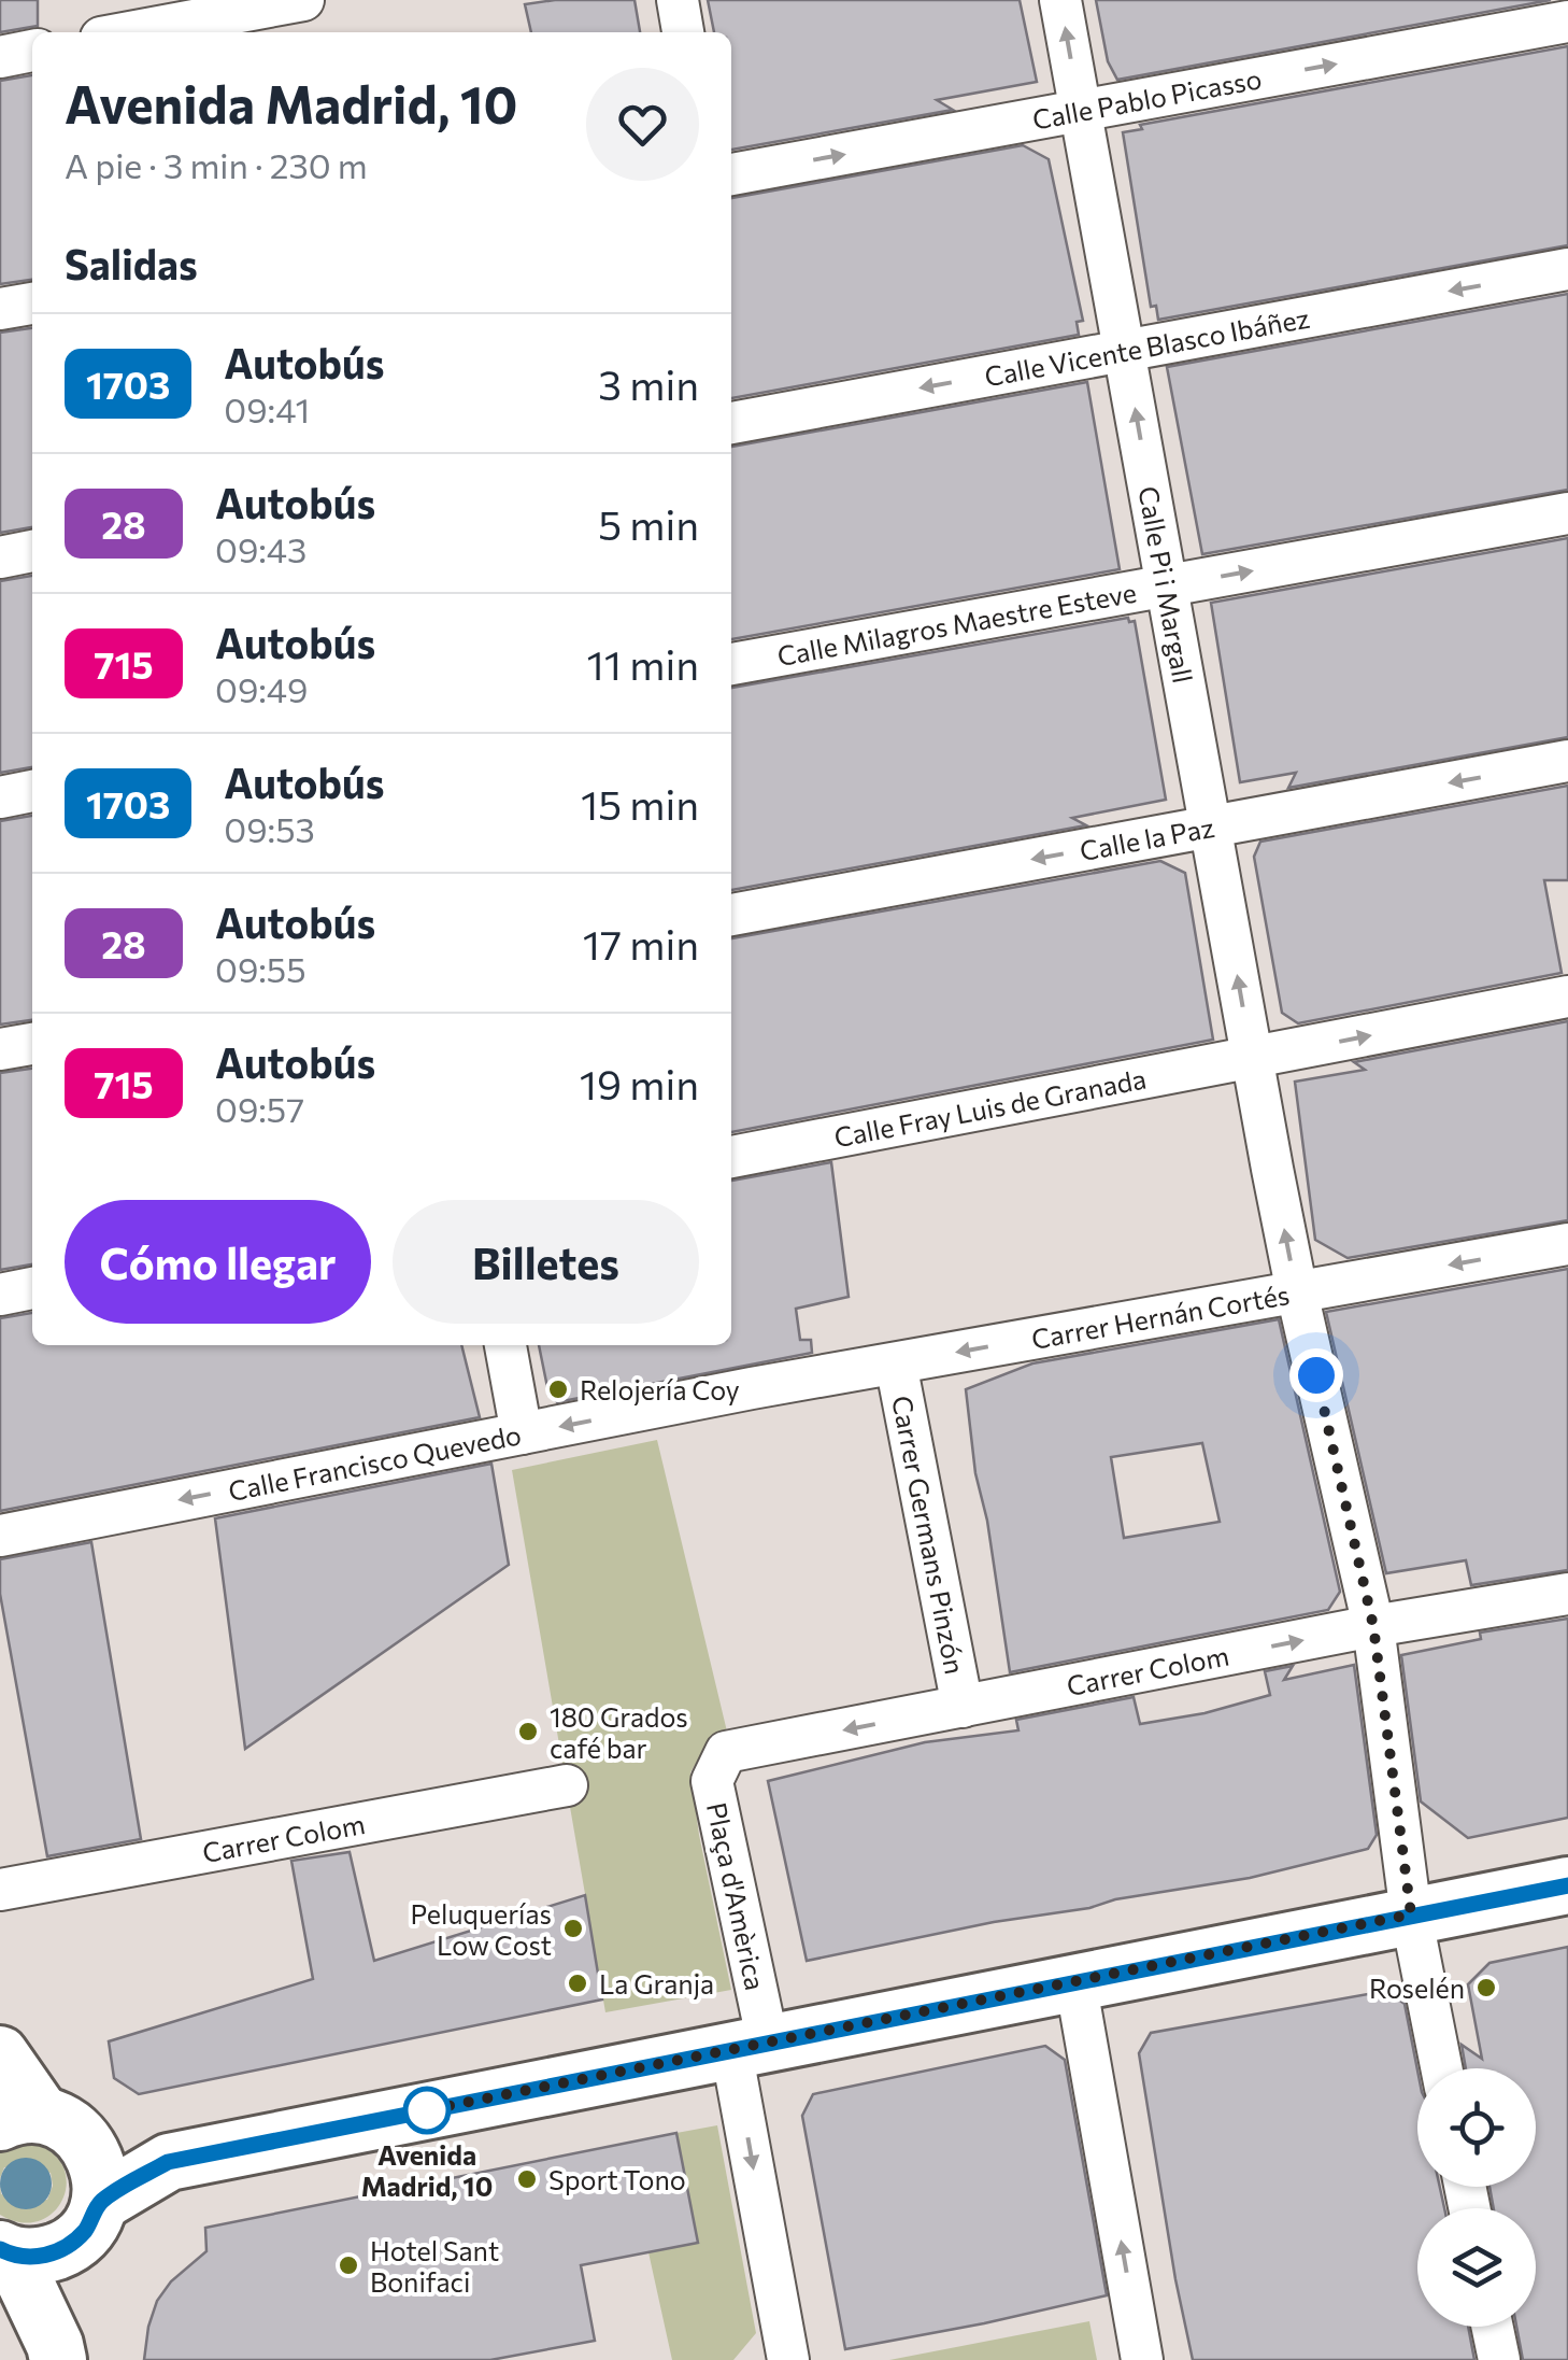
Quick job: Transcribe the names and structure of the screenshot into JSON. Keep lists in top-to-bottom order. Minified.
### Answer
{"streets":{"street":["Calle Pablo Picasso","Calle Vicente Blasco Ibáñez","Calle Pi i Margall","Calle Milagros Maestre Esteve","Calle la Paz","Calle Fray Luis de Granada","Carrer Hernán Cortés","Calle Francisco Quevedo","Carrer Germans Pinzón","Carrer Colom","Plaça d'Amèrica"]},"crossings":[["Calle Pablo Picasso","Calle Pi i Margall"],["Calle Vicente Blasco Ibáñez","Calle Pi i Margall"],["Calle Pi i Margall","Calle Milagros Maestre Esteve"],["Calle Pi i Margall","Calle la Paz"],["Calle Pi i Margall","Calle Fray Luis de Granada"],["Calle Pi i Margall","Carrer Hernán Cortés"],["Calle Pi i Margall","Carrer Colom"],["Carrer Hernán Cortés","Calle Francisco Quevedo"],["Carrer Hernán Cortés","Carrer Germans Pinzón"],["Carrer Germans Pinzón","Carrer Colom"],["Carrer Colom","Plaça d'Amèrica"]],"one_way":["Calle Pablo Picasso","Calle Vicente Blasco Ibáñez","Calle Pi i Margall","Calle Milagros Maestre Esteve","Calle la Paz","Calle Fray Luis de Granada","Carrer Hernán Cortés","Calle Francisco Quevedo"],"places":["Relojería Coy","180 Grados café bar","Peluquerías Low Cost","La Granja","Roselén","Avenida Madrid, 10","Sport Tono","Hotel Sant Bonifaci"],"lines":["bus line 1703"],"page":{"heading":[["Avenida Madrid, 10","A pie · 3 min · 230 m"],"Salidas"],"list":[{"mark":"1703","name":"Autobús","note":"09:41","value":"3 min"},{"mark":"28","name":"Autobús","note":"09:43","value":"5 min"},{"mark":"715","name":"Autobús","note":"09:49","value":"11 min"},{"mark":"1703","name":"Autobús","note":"09:53","value":"15 min"},{"mark":"28","name":"Autobús","note":"09:55","value":"17 min"},{"mark":"715","name":"Autobús","note":"09:57","value":"19 min"}],"buttons":["Cómo llegar","Billetes"]}}
